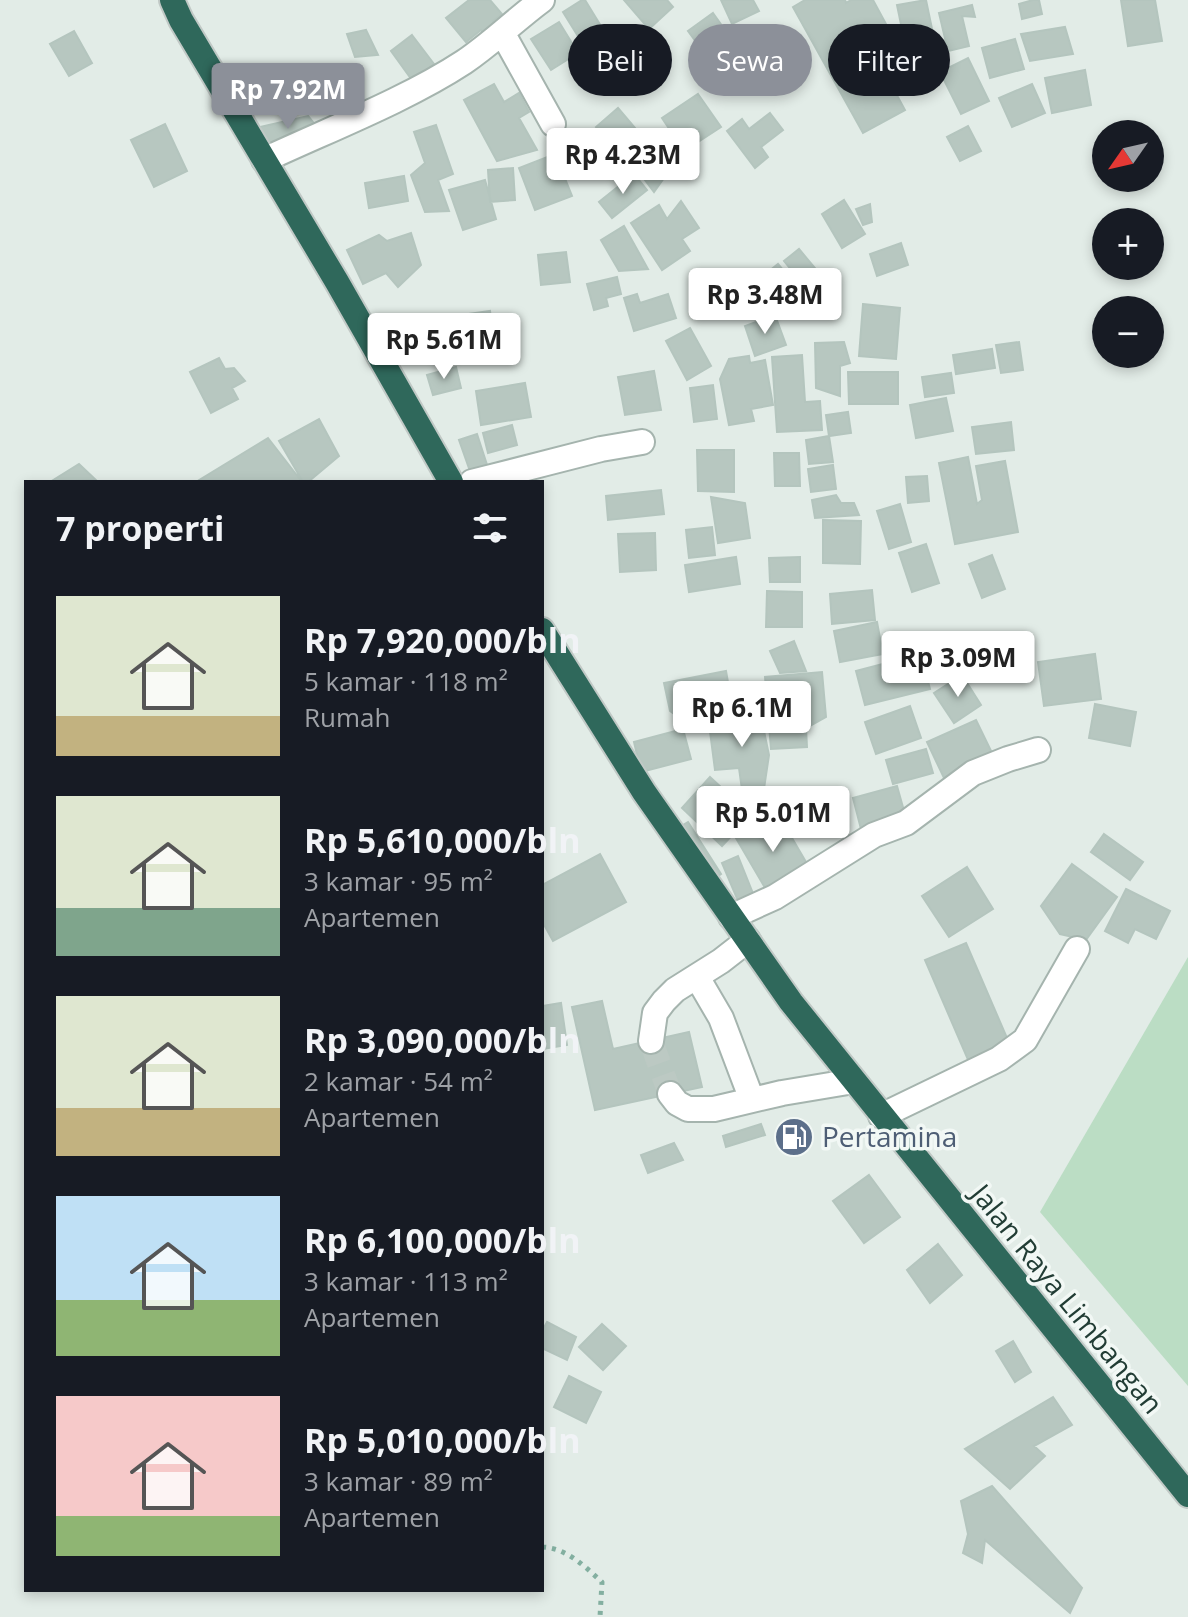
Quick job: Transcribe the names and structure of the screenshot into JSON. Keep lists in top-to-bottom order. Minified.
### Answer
{"streets":{"highway":["Jalan Raya Limbangan"]},"places":{"fuel station":["Pertamina"]},"north":"bottom left","page":{"chip":["Beli","Sewa","Filter"],"price":["Rp 7.92M","Rp 4.23M","Rp 3.48M","Rp 5.61M","Rp 3.09M","Rp 6.1M","Rp 5.01M"],"map_buttons":["+","−"],"heading":"7 properti","list":[{"name":"Rp 7,920,000/bln","note":"5 kamar · 118 m² · Rumah"},{"name":"Rp 5,610,000/bln","note":"3 kamar · 95 m² · Apartemen"},{"name":"Rp 3,090,000/bln","note":"2 kamar · 54 m² · Apartemen"},{"name":"Rp 6,100,000/bln","note":"3 kamar · 113 m² · Apartemen"},{"name":"Rp 5,010,000/bln","note":"3 kamar · 89 m² · Apartemen"}]}}
